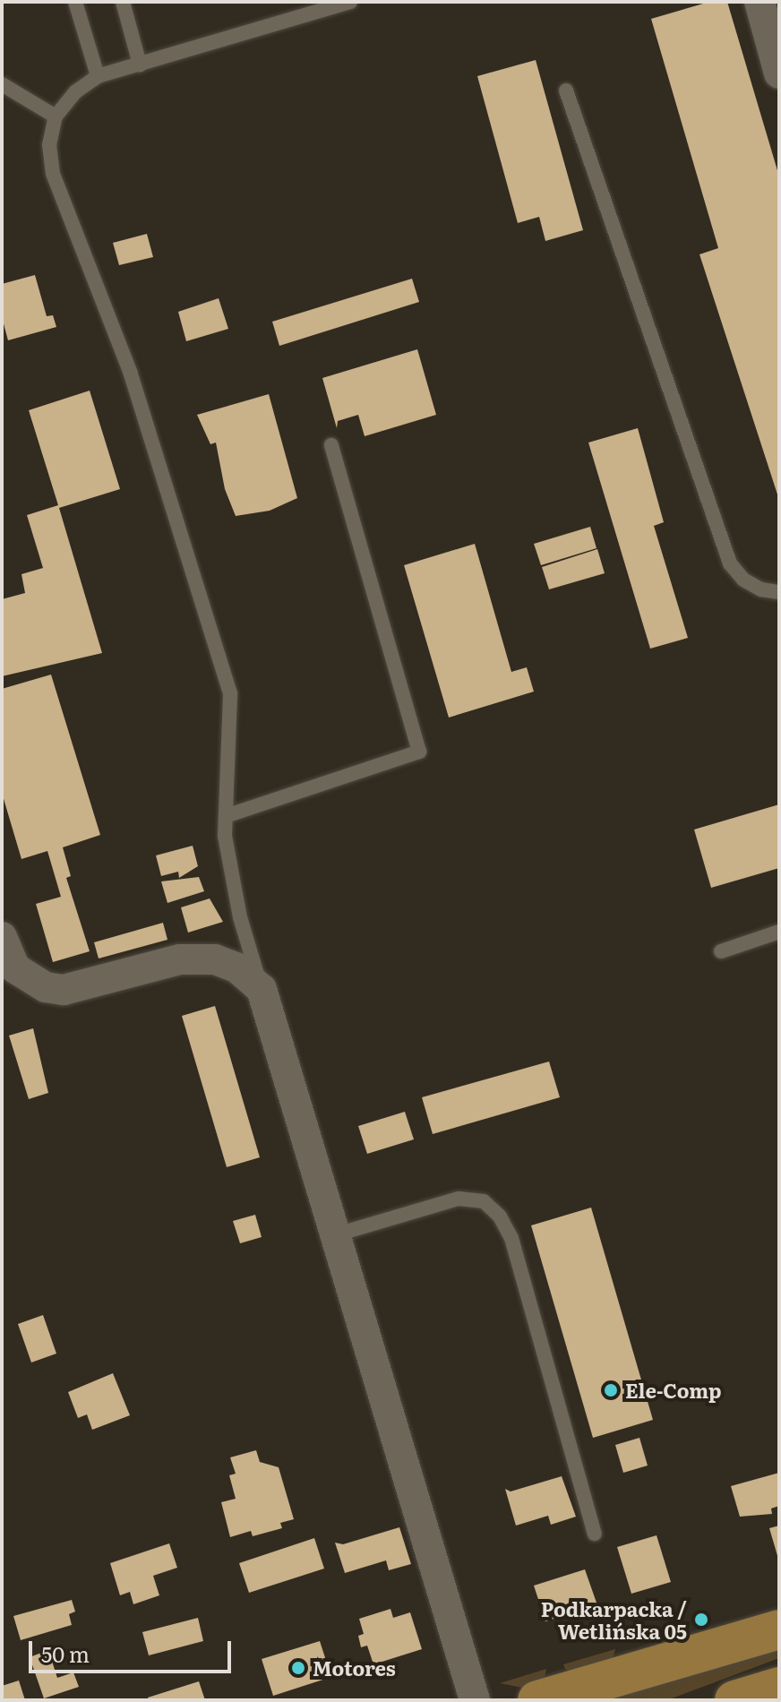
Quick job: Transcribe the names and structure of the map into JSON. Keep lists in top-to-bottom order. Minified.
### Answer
{"places":["Ele-Comp","Podkarpacka / Wetlińska 05","Motores"],"scale_bar":"50 m"}
